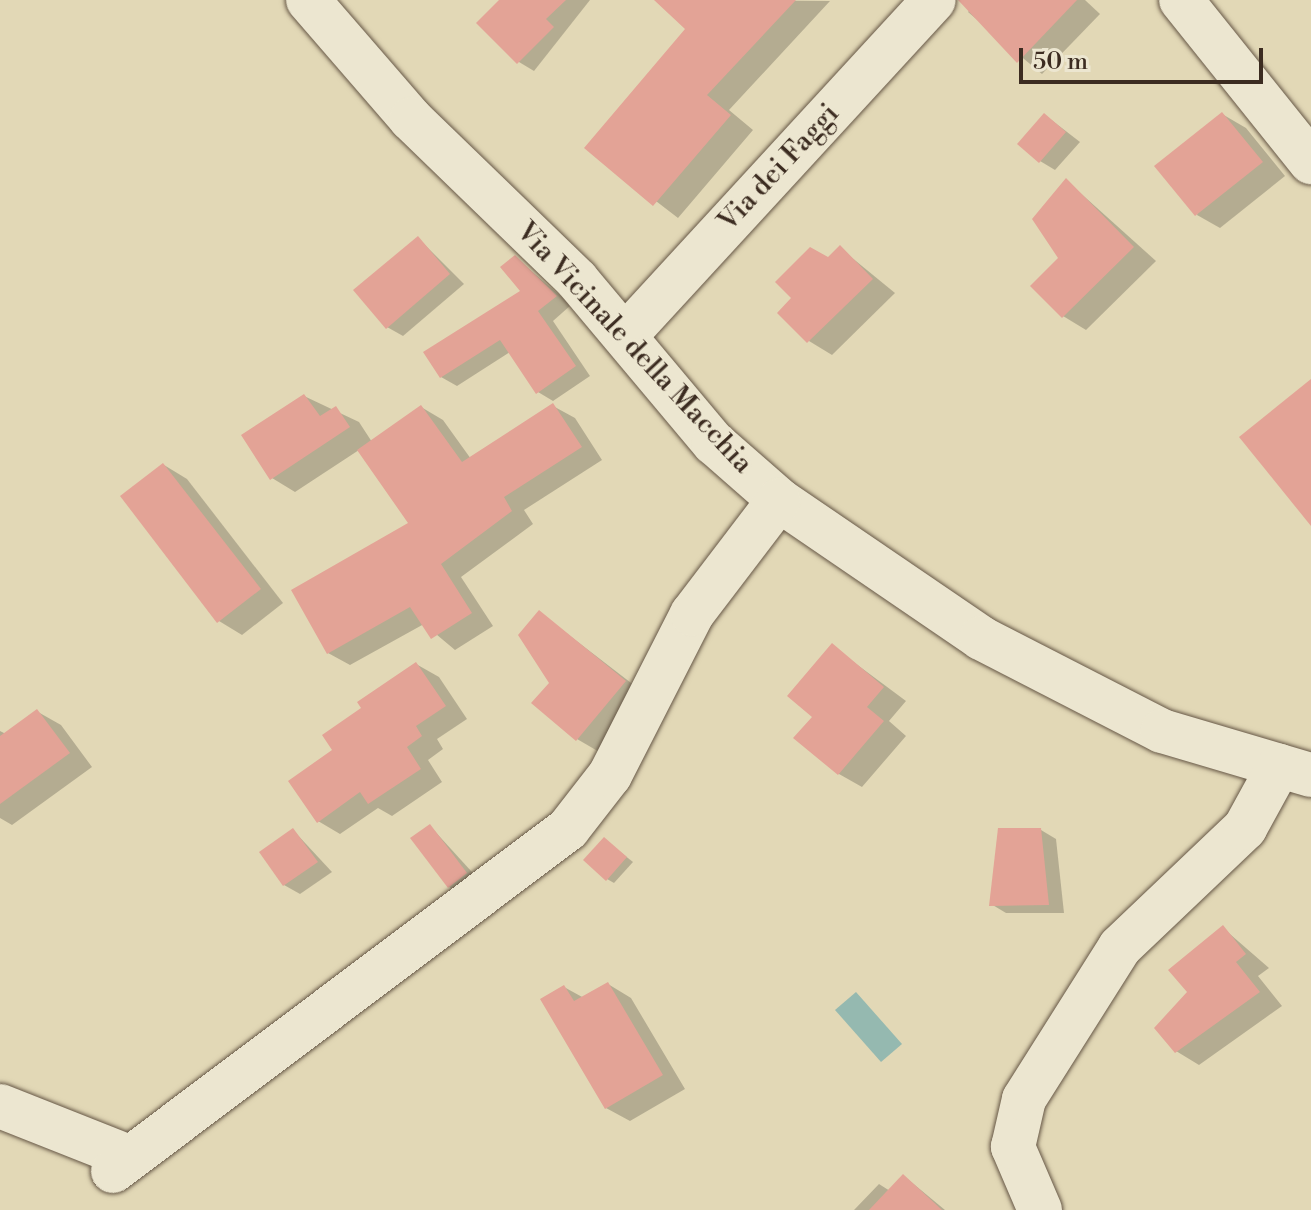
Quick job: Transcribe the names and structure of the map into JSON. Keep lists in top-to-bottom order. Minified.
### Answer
{"streets":{"street":["Via dei Faggi","Via Vicinale della Macchia"]},"crossings":[["Via dei Faggi","Via Vicinale della Macchia"]],"scale_bar":"50 m"}
